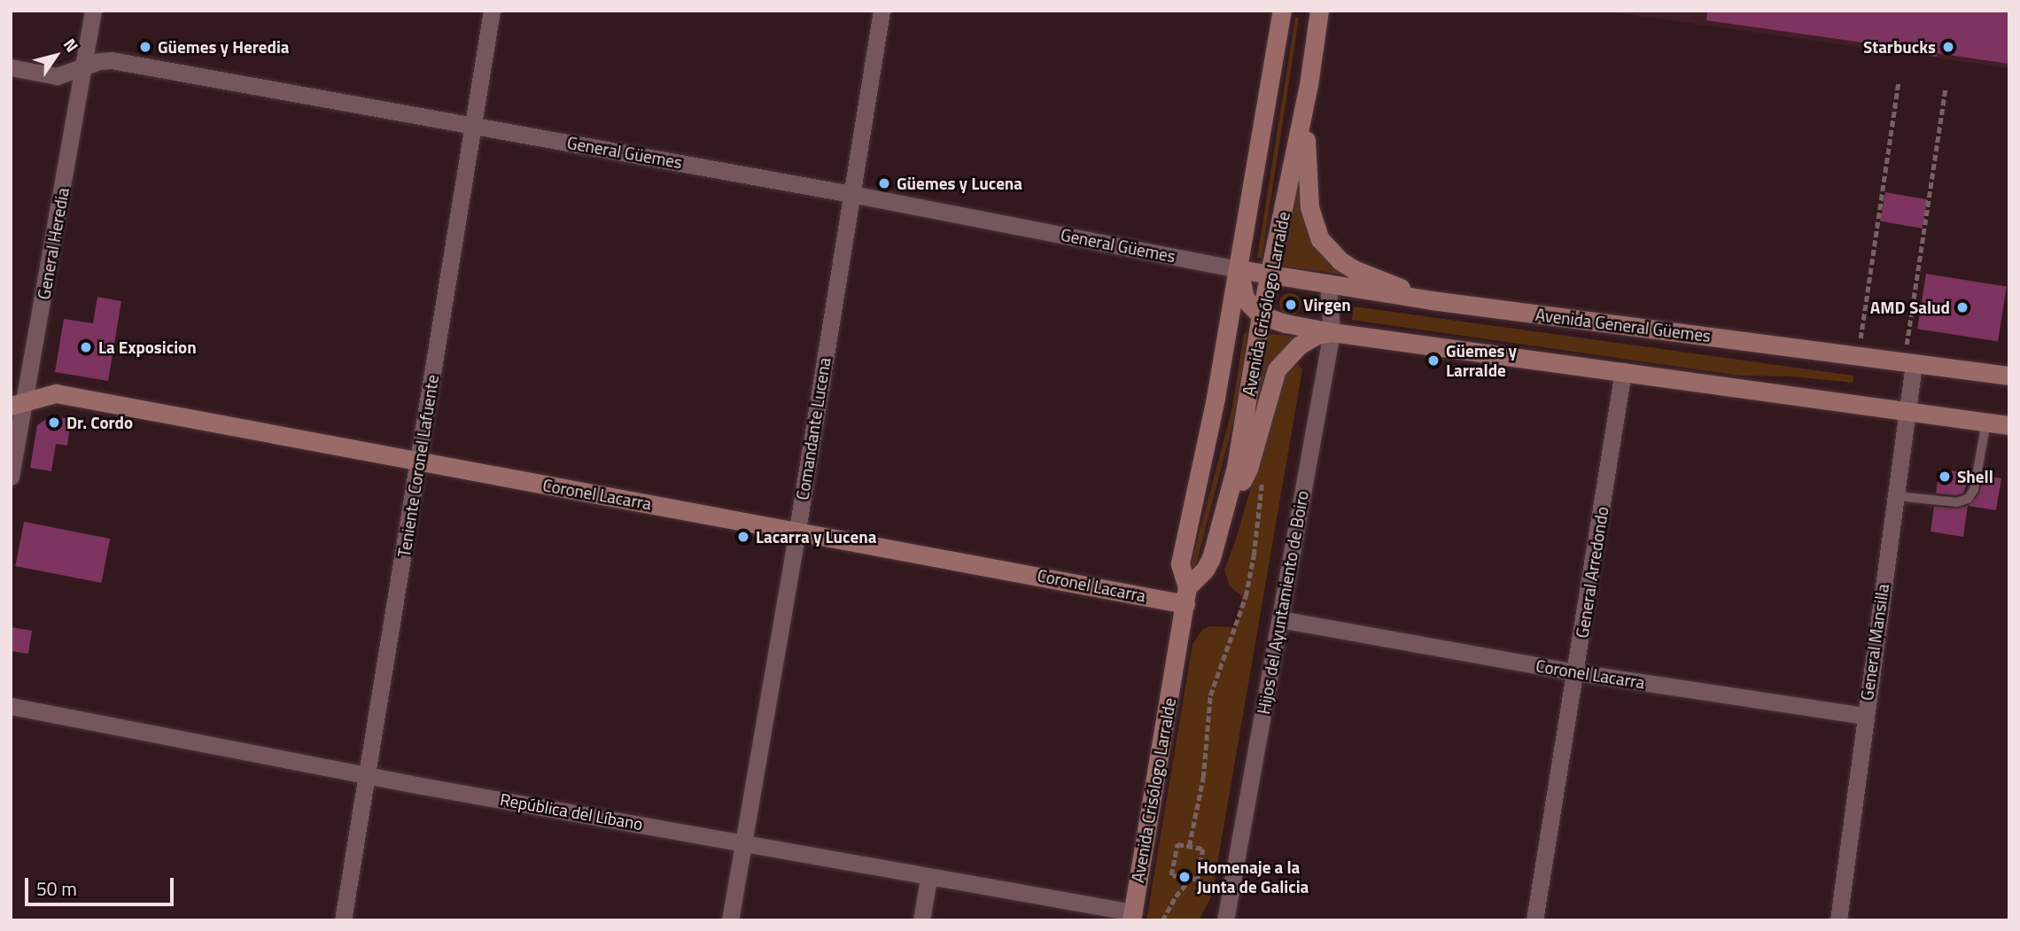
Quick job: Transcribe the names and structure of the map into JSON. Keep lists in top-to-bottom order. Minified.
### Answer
{"streets":{"main road":["Avenida Crisólogo Larralde","Avenida General Güemes","Coronel Lacarra"],"street":["General Güemes","General Heredia","Comandante Lucena","Teniente Coronel Lafuente","General Arredondo","Hijos del Ayuntamiento de Boiro","General Mansilla","República del Líbano"]},"crossings":[["General Güemes","General Heredia"],["General Güemes","Avenida Crisólogo Larralde"],["General Güemes","Avenida General Güemes"],["General Güemes","Comandante Lucena"],["General Güemes","Teniente Coronel Lafuente"],["General Heredia","Coronel Lacarra"],["Avenida Crisólogo Larralde","Avenida General Güemes"],["Avenida Crisólogo Larralde","Coronel Lacarra"],["Avenida Crisólogo Larralde","República del Líbano"],["Avenida General Güemes","Hijos del Ayuntamiento de Boiro"],["Avenida General Güemes","General Mansilla"],["Comandante Lucena","Coronel Lacarra"],["Comandante Lucena","República del Líbano"],["Teniente Coronel Lafuente","Coronel Lacarra"],["Teniente Coronel Lafuente","República del Líbano"],["Coronel Lacarra","General Arredondo"],["Coronel Lacarra","Hijos del Ayuntamiento de Boiro"],["Coronel Lacarra","General Mansilla"]],"places":["Güemes y Heredia","Starbucks","Güemes y Lucena","Virgen","AMD Salud","La Exposicion","Güemes y Larralde","Dr. Cordo","Shell","Lacarra y Lucena","Homenaje a la Junta de Galicia"],"scale_bar":"50 m","north":"top right"}
